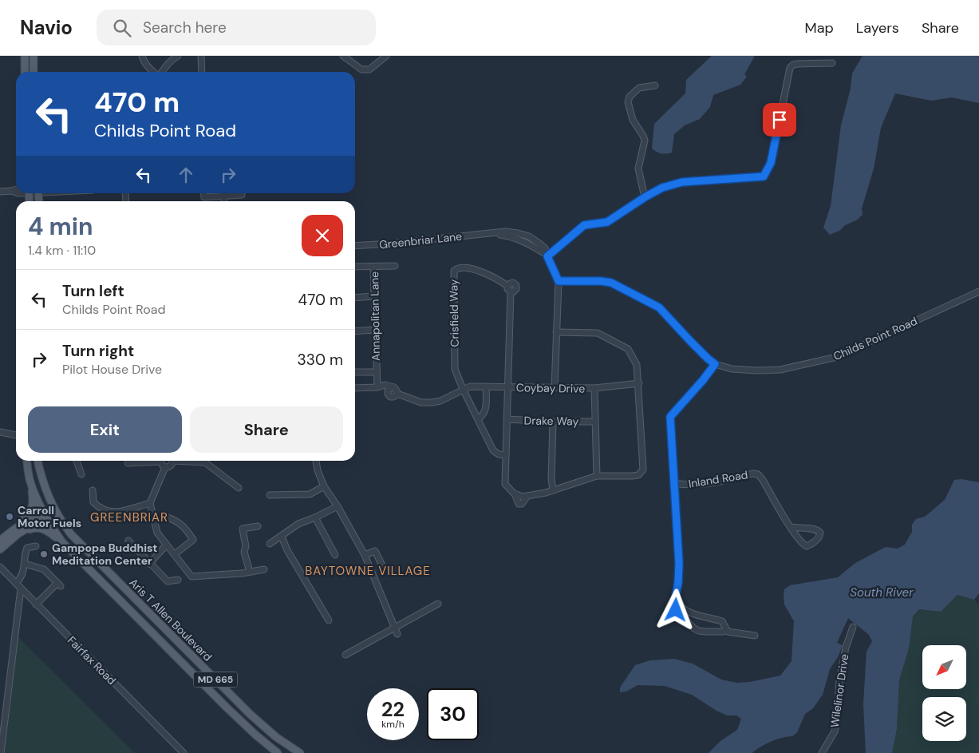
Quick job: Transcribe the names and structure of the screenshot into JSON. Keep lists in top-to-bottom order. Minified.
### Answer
{"streets":{"main road":["Aris T Allen Boulevard","MD 665"],"street":["Greenbriar Lane","Crisfield Way","Annapolitan Lane","Childs Point Road","Coybay Drive","Drake Way","Inland Road","Fairfax Road","Wilelinor Drive"]},"crossings":[["Crisfield Way","Coybay Drive"],["Crisfield Way","Drake Way"],["Aris T Allen Boulevard","MD 665"]],"districts":["GREENBRIAR","BAYTOWNE VILLAGE"],"water":["South River"],"places":["Carroll Motor Fuels","Gampopa Buddhist Meditation Center"],"north":"bottom left","page":{"header":"Navio","search":"Search here","nav":["Map","Layers","Share"],"turn":["470 m","Childs Point Road"],"heading":["4 min","1.4 km · 11:10"],"list":[{"name":"Turn left","note":"Childs Point Road","value":"470 m"},{"name":"Turn right","note":"Pilot House Drive","value":"330 m"}],"buttons":["Exit","Share"],"speed":"22 km/h","limit":"30"}}
